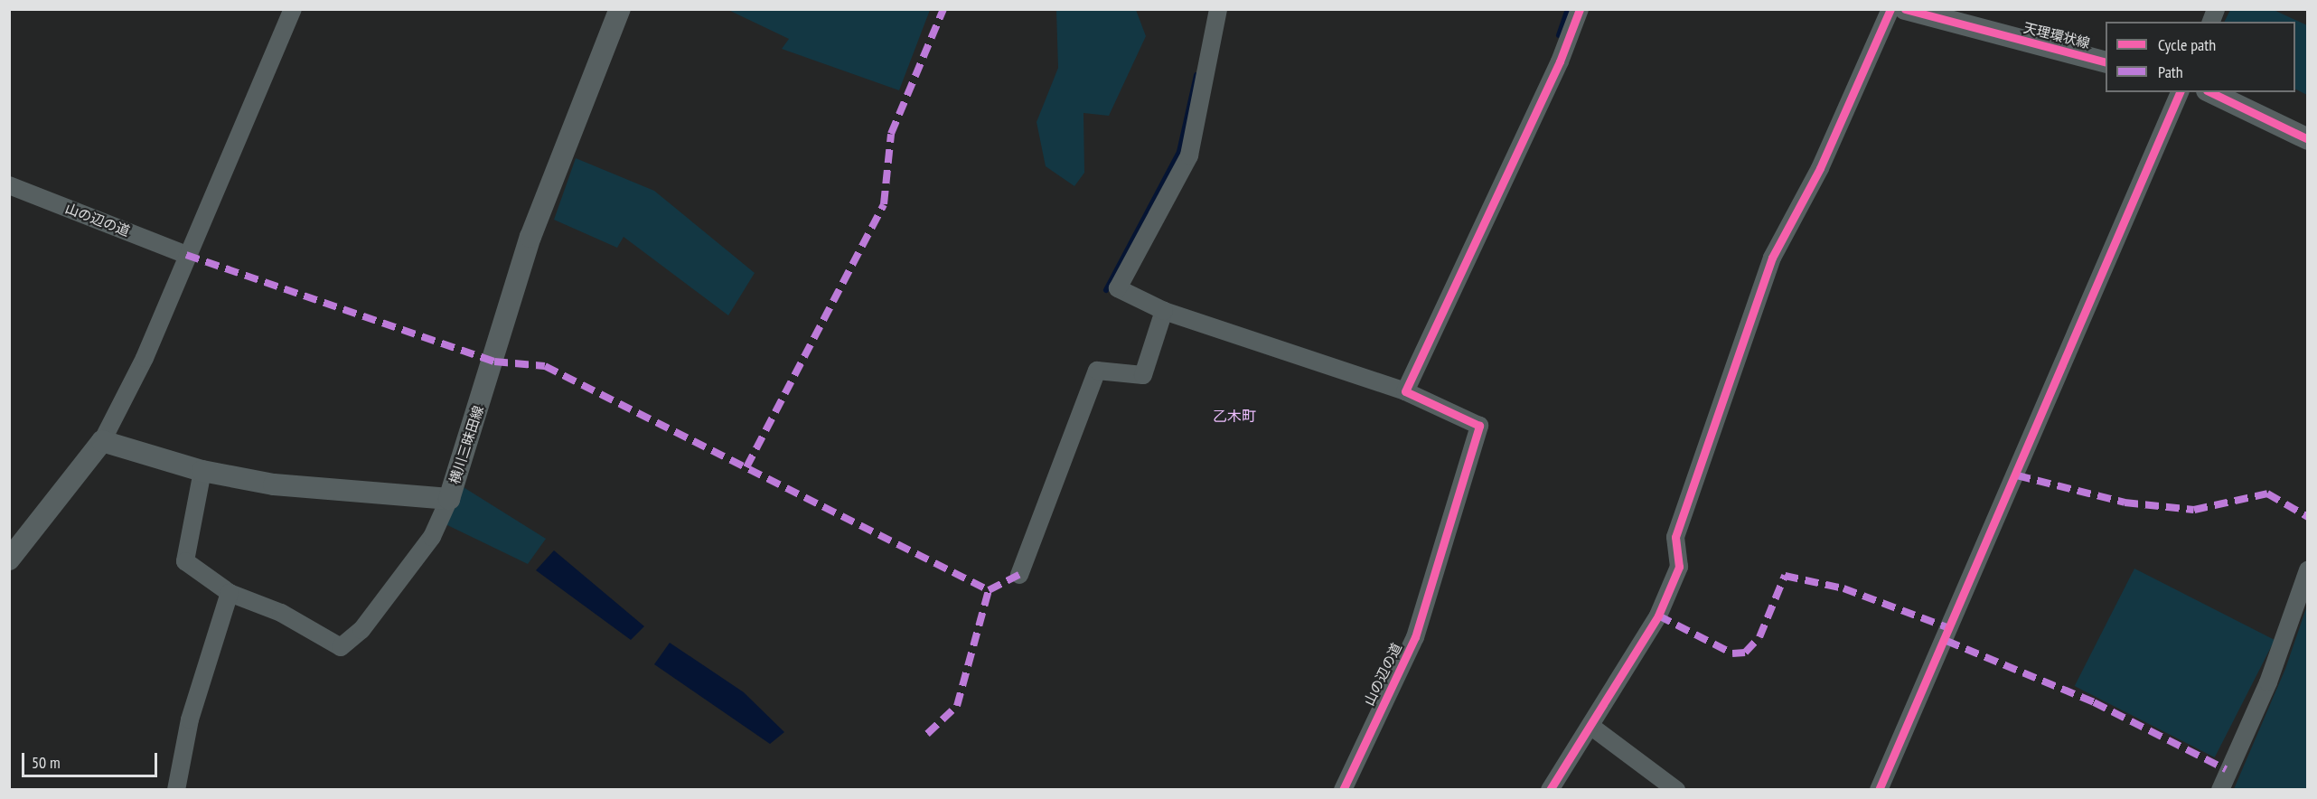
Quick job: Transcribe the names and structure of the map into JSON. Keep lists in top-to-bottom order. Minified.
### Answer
{"streets":{"main road":["天理環状線","横川三昧田線"],"street":["山の辺の道"]},"districts":["乙木町"],"legend":["Cycle path","Path"],"scale_bar":"50 m"}
